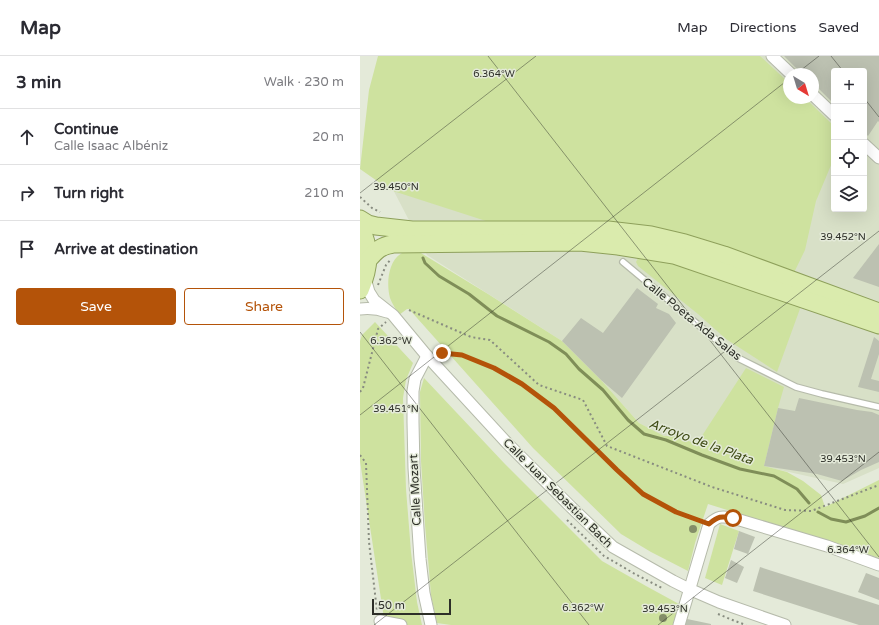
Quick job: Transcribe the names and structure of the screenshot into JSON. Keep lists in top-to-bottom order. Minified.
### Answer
{"streets":{"street":["Calle Mozart","Calle Juan Sebastian Bach"],"lane":["Calle Poeta Ada Salas"]},"crossings":[["Calle Mozart","Calle Juan Sebastian Bach"]],"water":["Arroyo de la Plata"],"scale_bar":"50 m","north":"bottom right","page":{"header":"Map","nav":["Map","Directions","Saved"],"heading":["3 min","Walk · 230 m"],"map_buttons":["+","−"],"list":[["Continue","Calle Isaac Albéniz","20 m"],["Turn right","210 m"],"Arrive at destination"],"buttons":["Save","Share"],"scale":"50 m"},"coordinates":["6.364°W","39.450°N","39.452°N","6.362°W","39.451°N","39.453°N"]}
